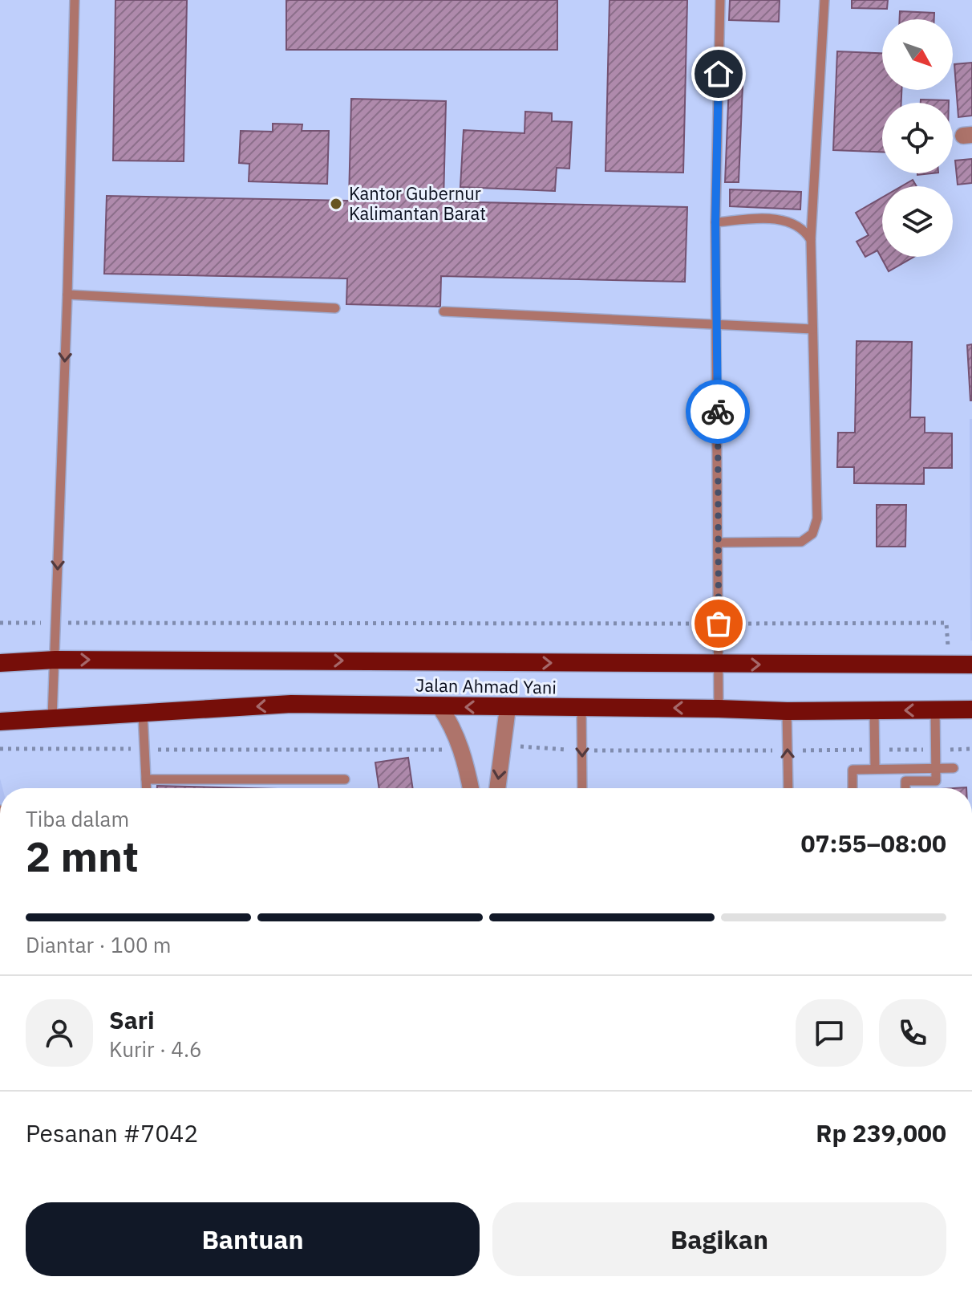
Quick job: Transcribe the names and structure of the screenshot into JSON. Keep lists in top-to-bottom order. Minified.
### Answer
{"streets":{"highway":["Jalan Ahmad Yani"]},"places":["Kantor Gubernur Kalimantan Barat"],"north":"bottom right","page":{"heading":["2 mnt","Tiba dalam","07:55–08:00"],"panel":["Sari","Kurir · 4.6","Pesanan #7042","Rp 239,000"],"bar":"Diantar · 100 m","buttons":["Bantuan","Bagikan"]}}
